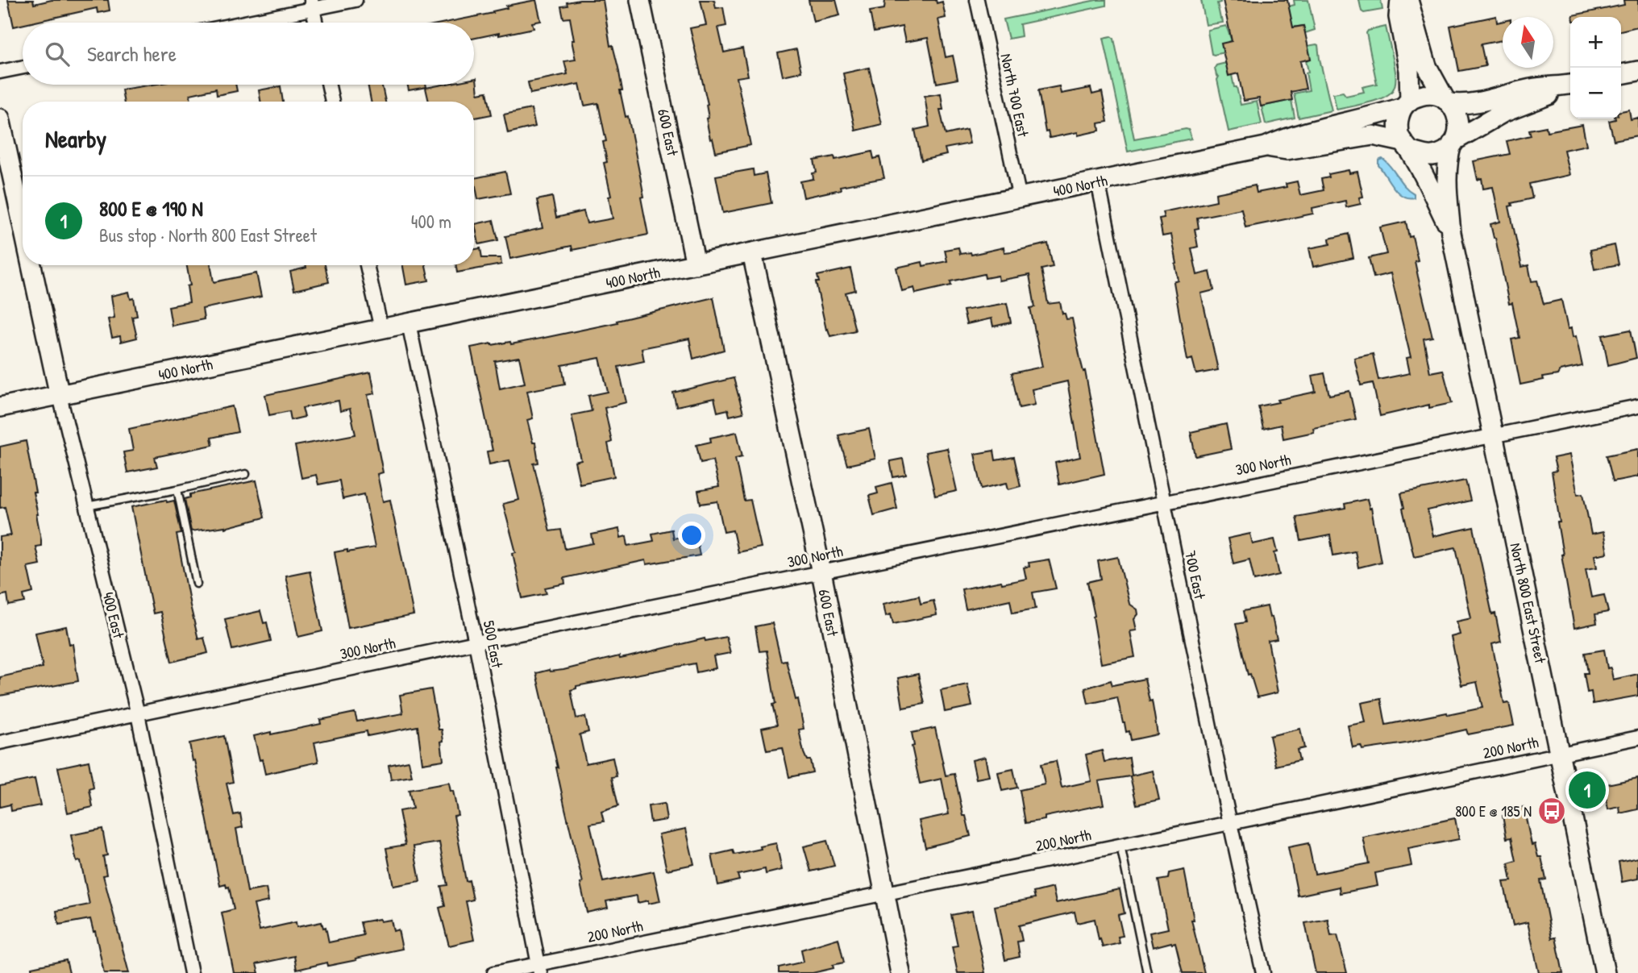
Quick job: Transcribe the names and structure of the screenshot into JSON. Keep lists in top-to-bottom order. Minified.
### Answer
{"streets":{"street":["North 700 East","600 East","400 North","300 North","700 East","North 800 East Street","400 East","500 East","200 North"]},"crossings":[["North 700 East","400 North"],["600 East","400 North"],["600 East","300 North"],["600 East","200 North"],["400 North","700 East"],["400 North","400 East"],["400 North","500 East"],["300 North","700 East"],["300 North","North 800 East Street"],["300 North","400 East"],["300 North","500 East"],["700 East","200 North"],["North 800 East Street","200 North"],["500 East","200 North"]],"places":{"bus stop":["800 E @ 185 N"]},"north":"top","page":{"map_buttons":["+","−"],"search":"Search here","heading":"Nearby","list":[{"mark":"1","name":"800 E @ 190 N","note":"Bus stop · North 800 East Street","value":"400 m"}],"pins":"1"}}
